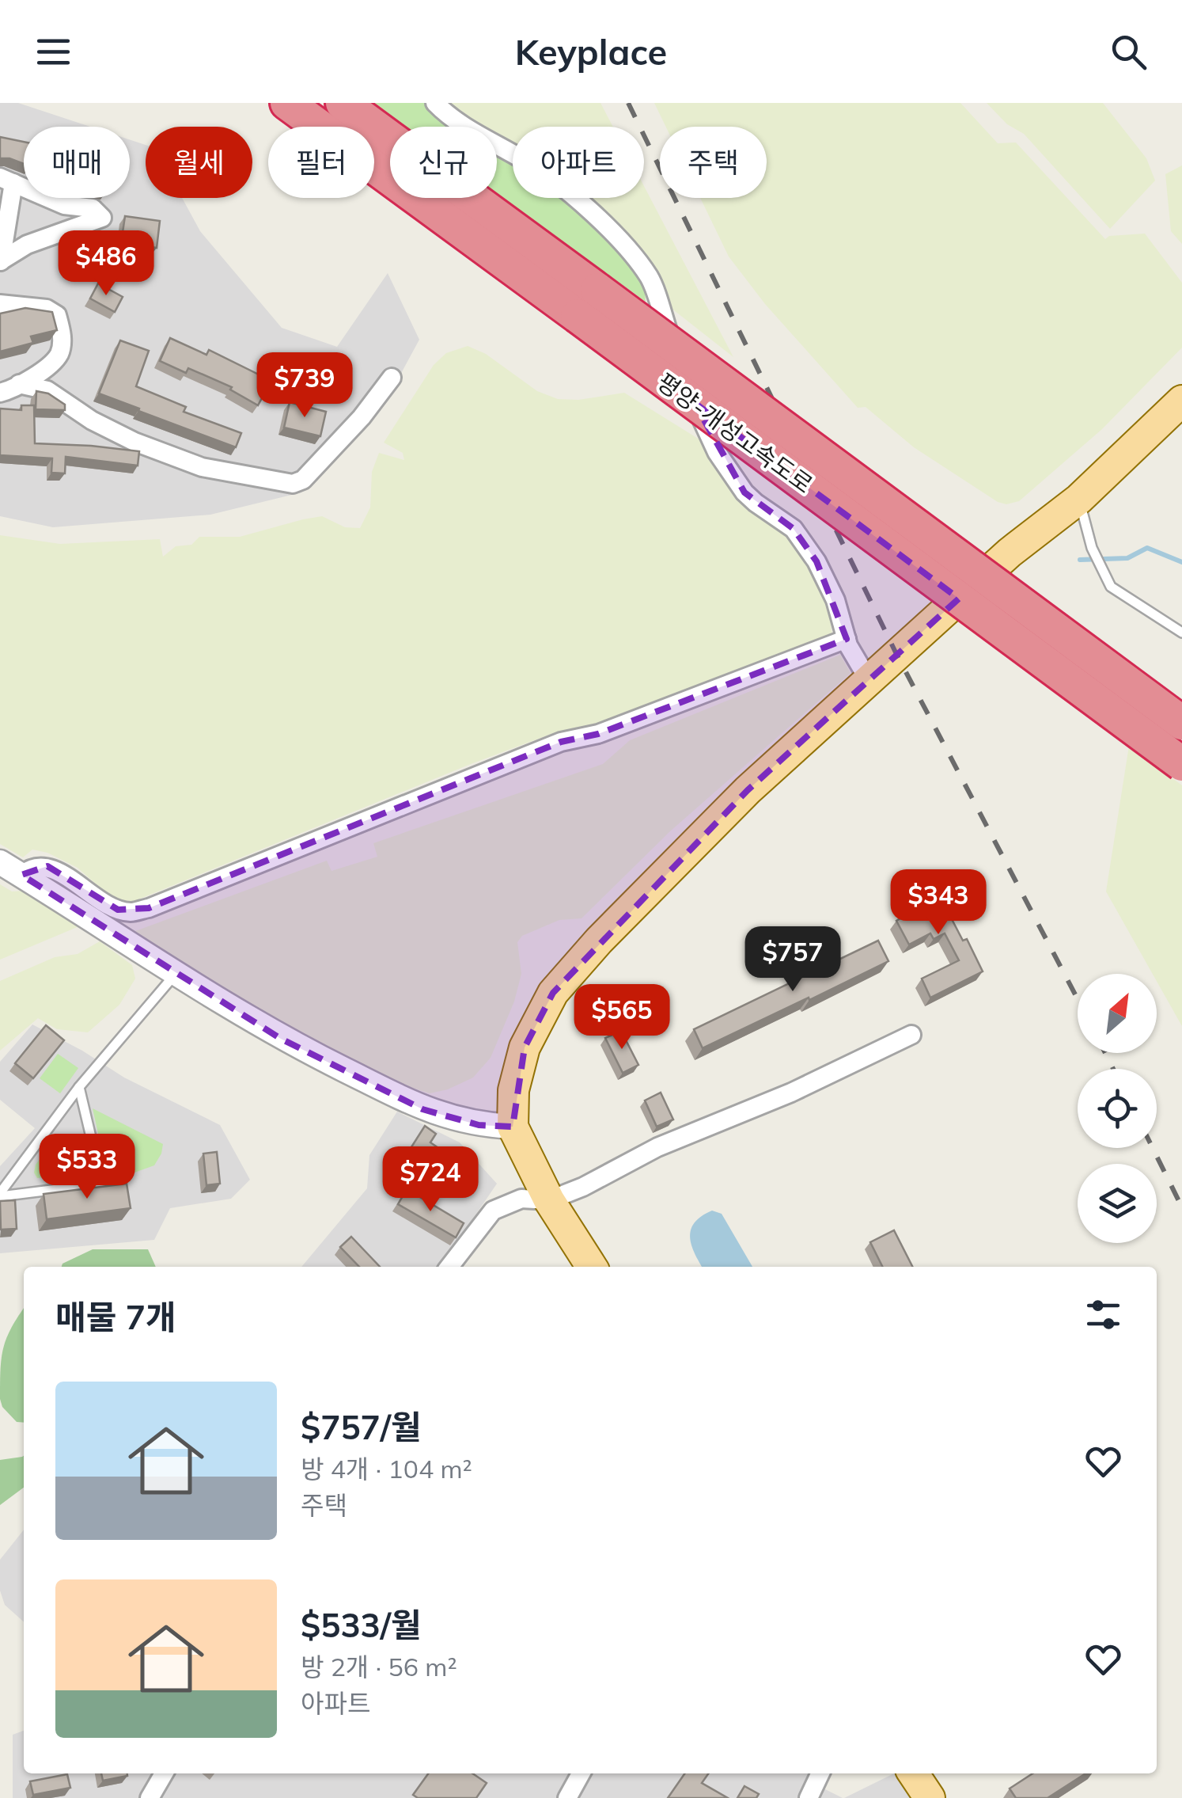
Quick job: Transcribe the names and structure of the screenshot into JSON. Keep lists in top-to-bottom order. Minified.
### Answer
{"streets":{"highway":["평양-개성고속도로"]},"north":"top right","page":{"header":"Keyplace","chip":["매매","월세","필터","신규","아파트","주택"],"price":["$486","$739","$343","$757","$565","$533","$724"],"heading":"매물 7개","list":[{"name":"$757/월","note":"방 4개 · 104 m² · 주택"},{"name":"$533/월","note":"방 2개 · 56 m² · 아파트"}]}}
